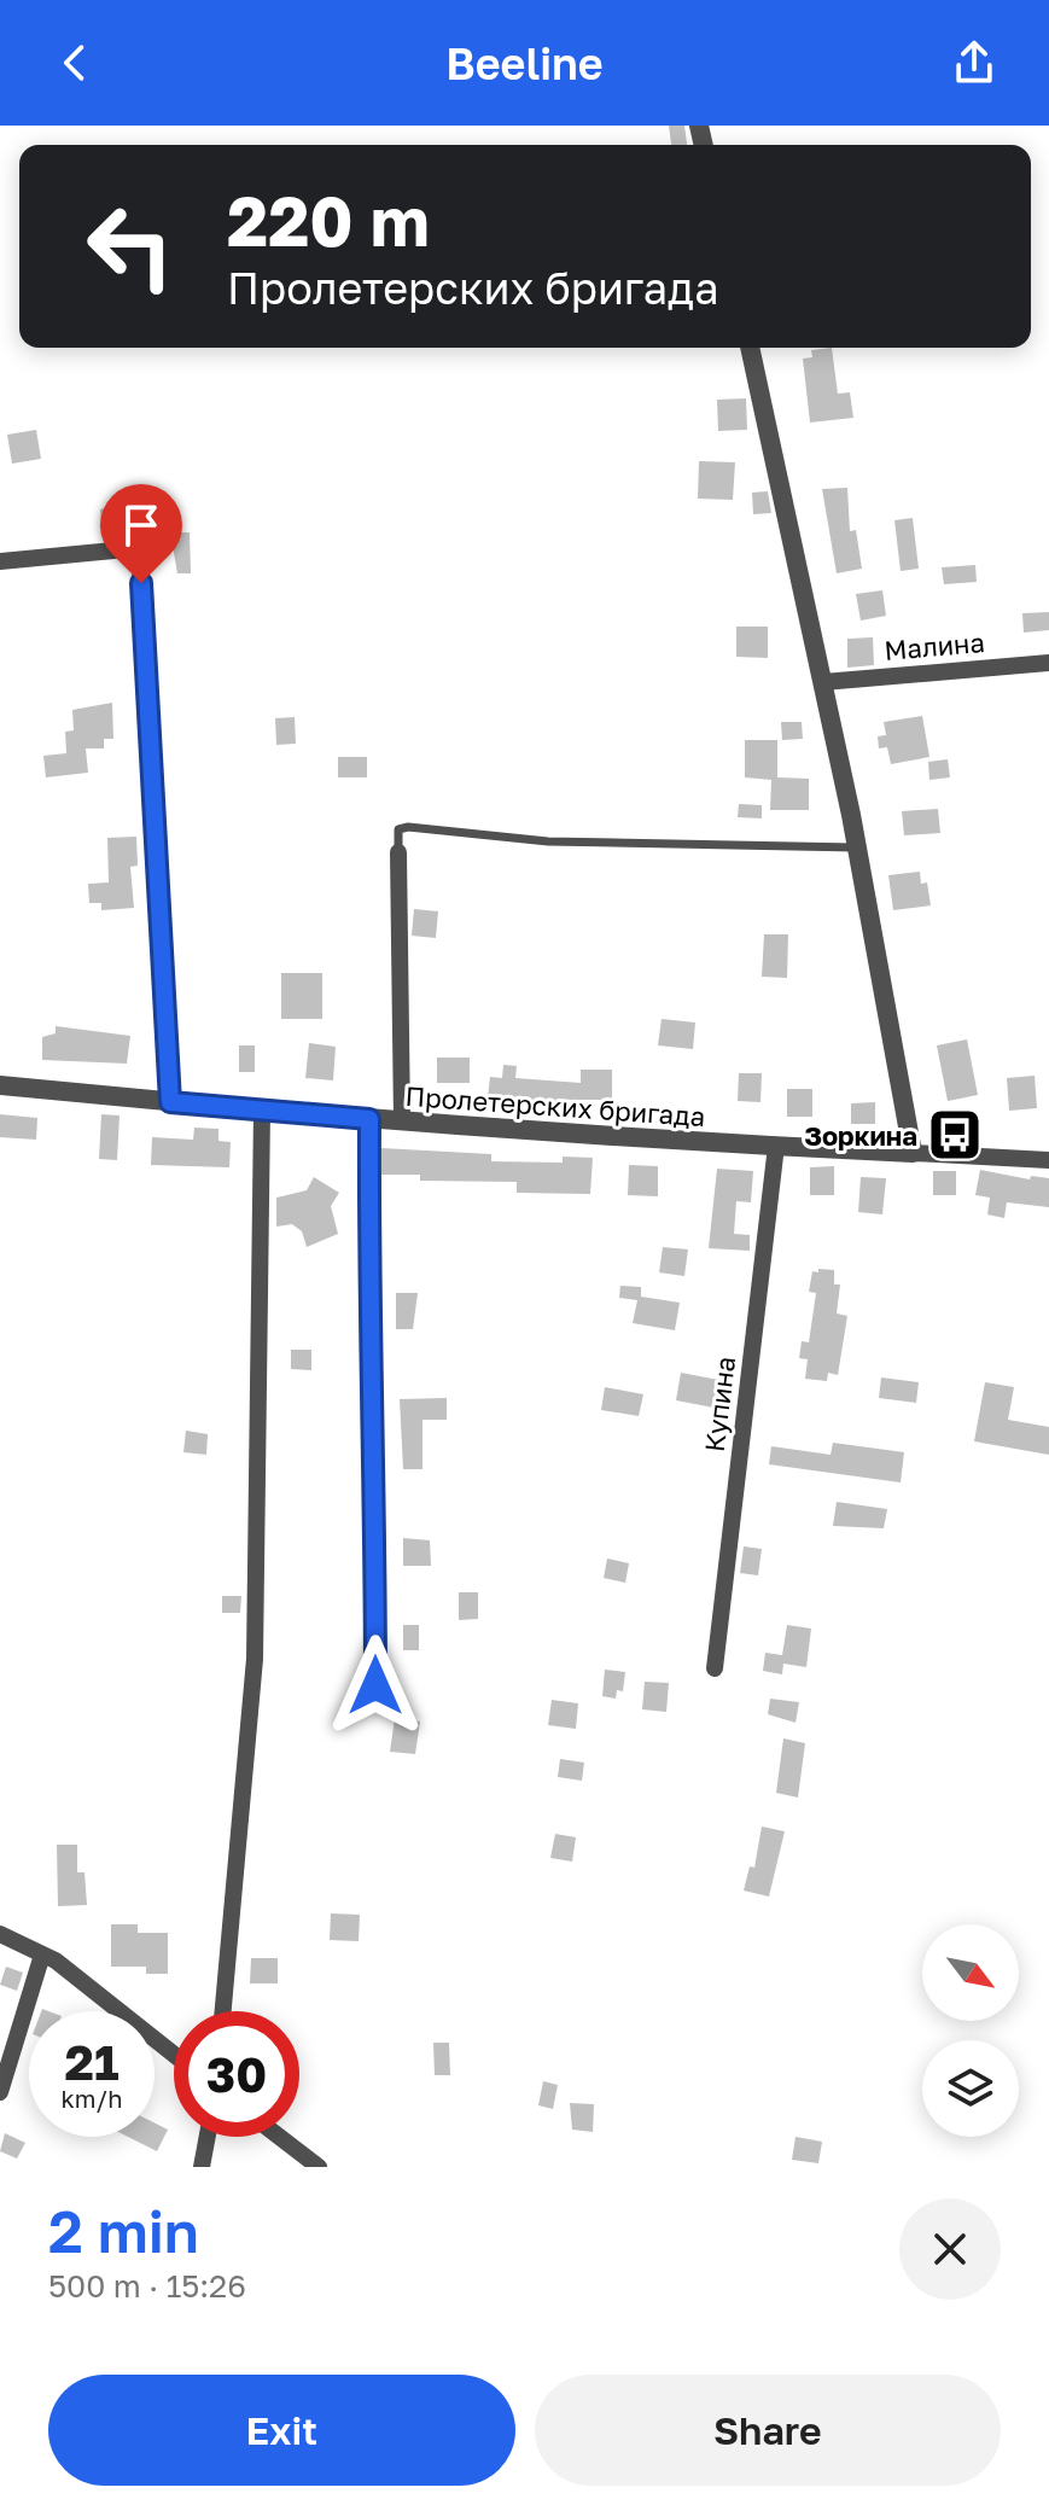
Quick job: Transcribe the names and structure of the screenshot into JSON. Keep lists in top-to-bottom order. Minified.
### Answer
{"streets":{"street":["Малина","Пролетерских бригада","Купина"]},"crossings":[["Пролетерских бригада","Купина"]],"places":{"bus stop":["Зоркина"]},"north":"bottom right","page":{"header":"Beeline","turn":["220 m","Пролетерских бригада"],"speed":"21 km/h","limit":"30","heading":["2 min","500 m · 15:26"],"buttons":["Exit","Share"]}}
